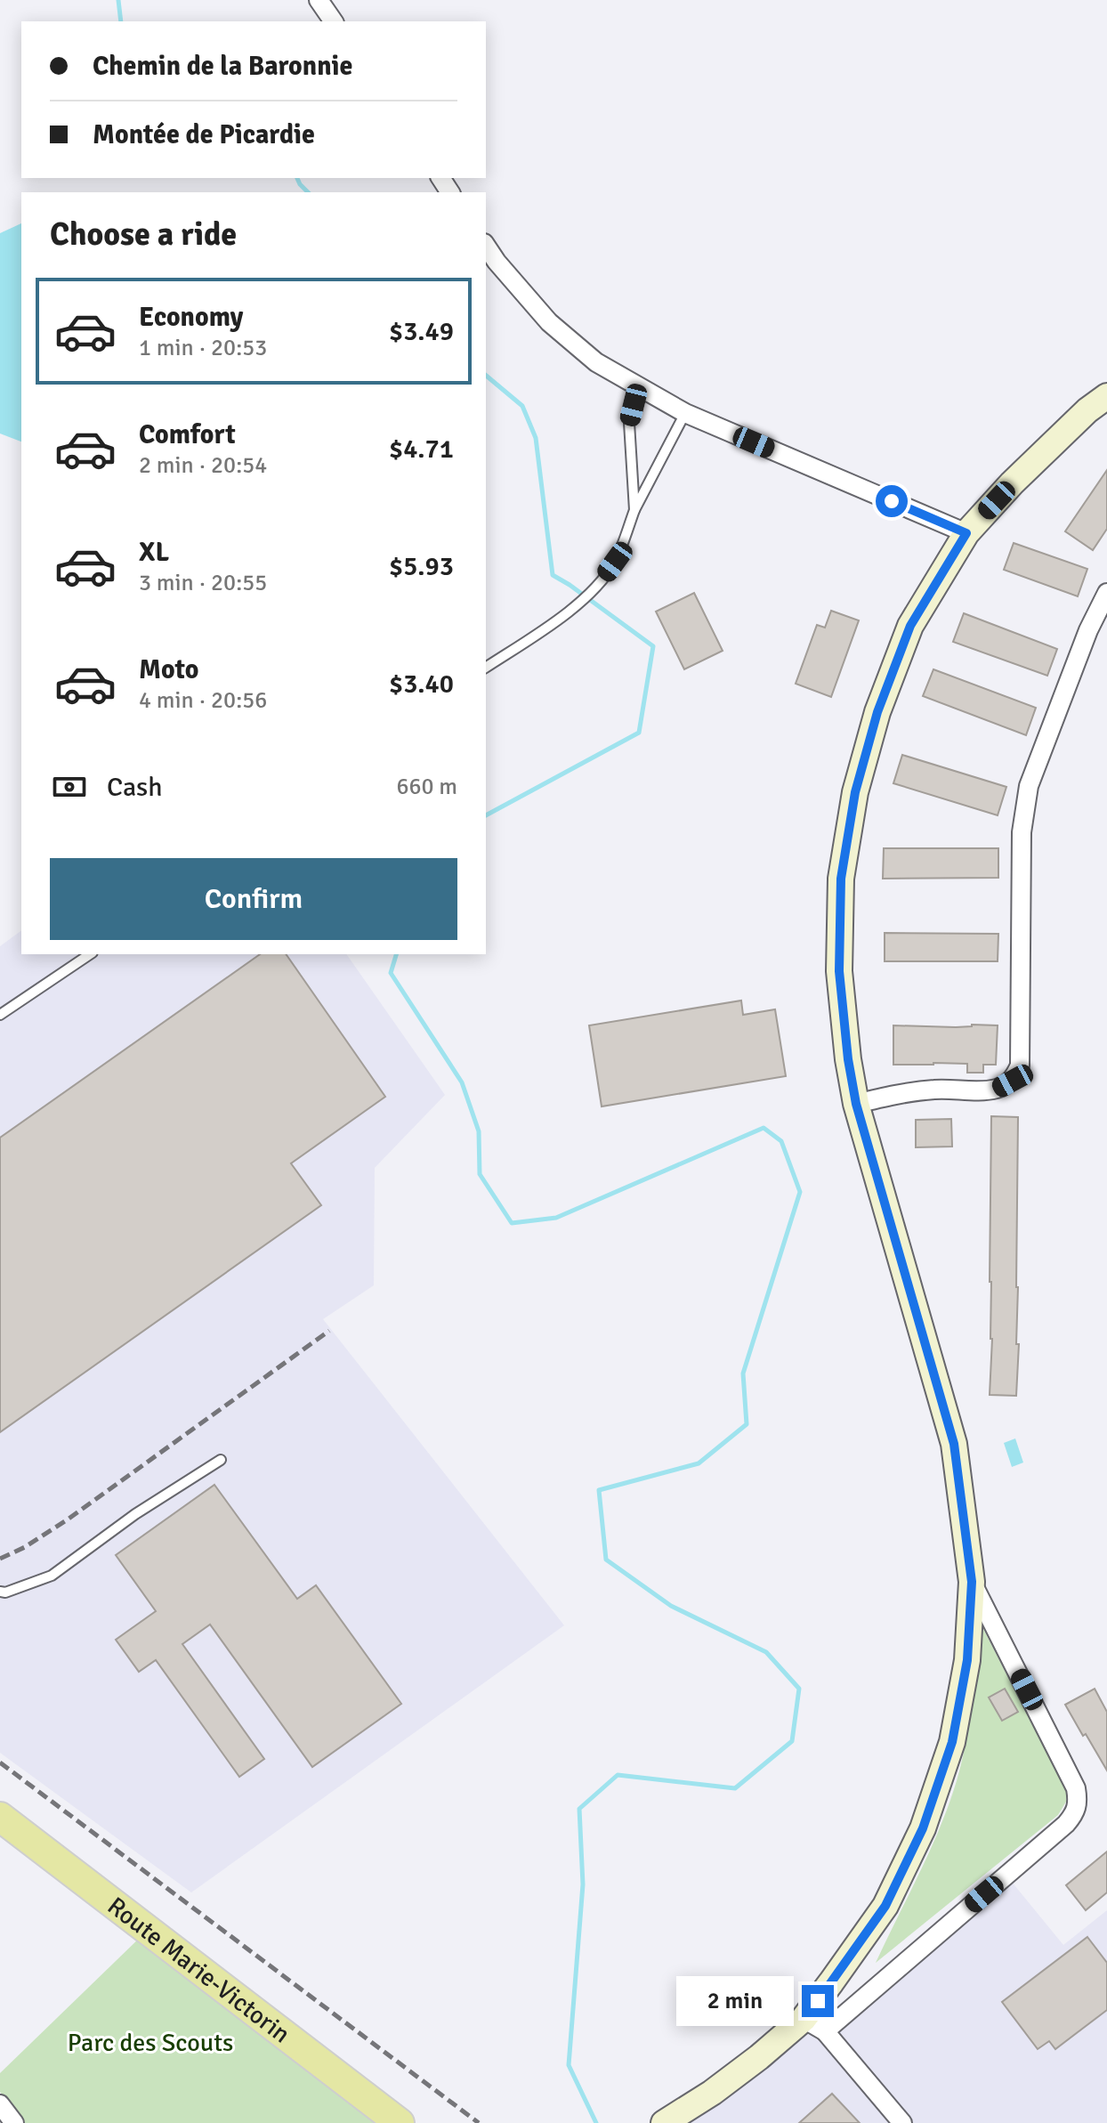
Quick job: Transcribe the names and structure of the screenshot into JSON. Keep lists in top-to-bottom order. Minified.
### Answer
{"streets":{"main road":["Route Marie-Victorin"]},"parks":["Parc des Scouts"],"page":{"banner":["Chemin de la Baronnie","Montée de Picardie"],"heading":"Choose a ride","list":[{"name":"Economy","note":"1 min · 20:53","value":"$3.49"},{"name":"Comfort","note":"2 min · 20:54","value":"$4.71"},{"name":"XL","note":"3 min · 20:55","value":"$5.93"},{"name":"Moto","note":"4 min · 20:56","value":"$3.40"}],"pay":["Cash","660 m"],"buttons":"Confirm","bubble":"2 min"}}
